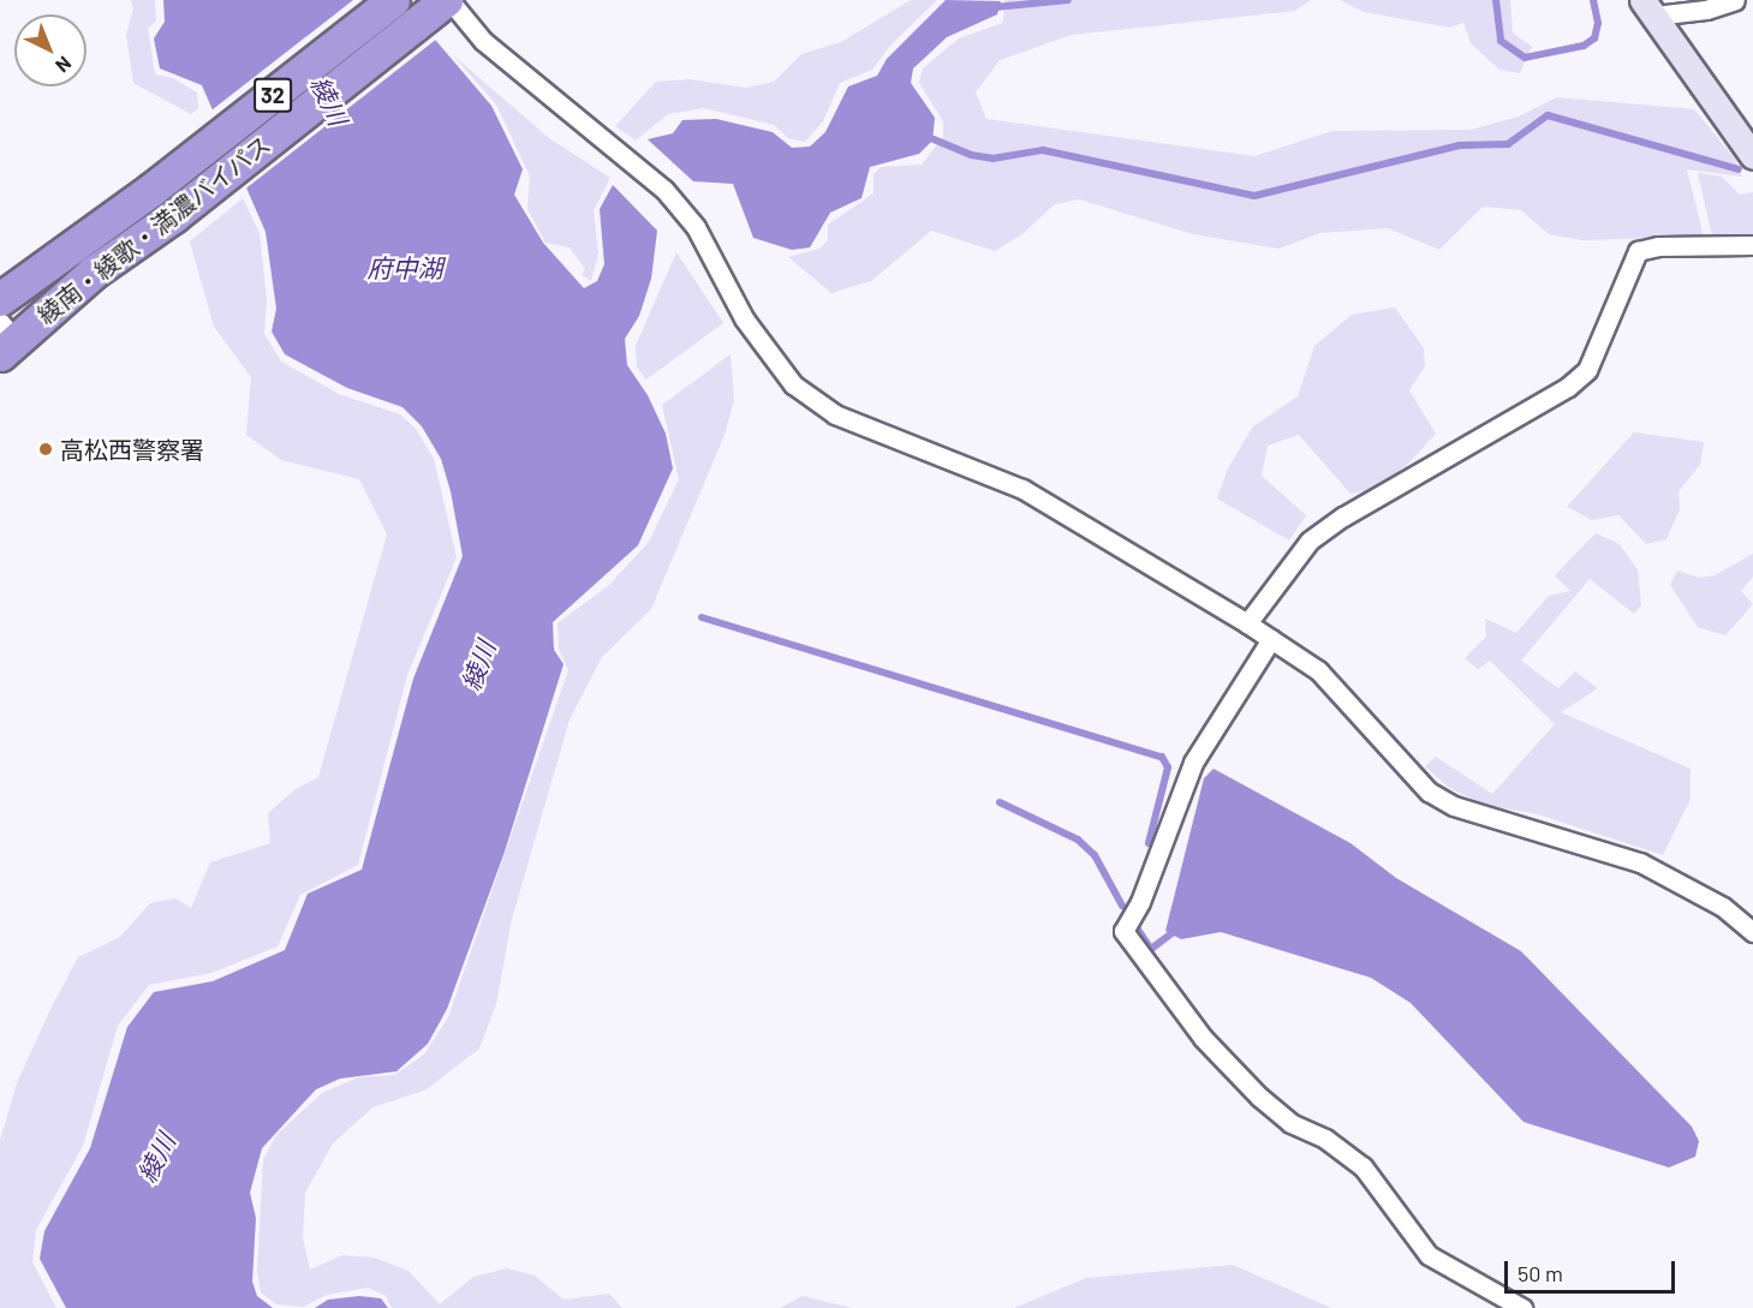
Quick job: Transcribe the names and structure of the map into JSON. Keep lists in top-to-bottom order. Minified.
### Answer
{"streets":{"highway":["32","綾南・綾歌・満濃バイパス"]},"water":["綾川","府中湖"],"places":["高松西警察署"],"scale_bar":"50 m","north":"bottom right"}
